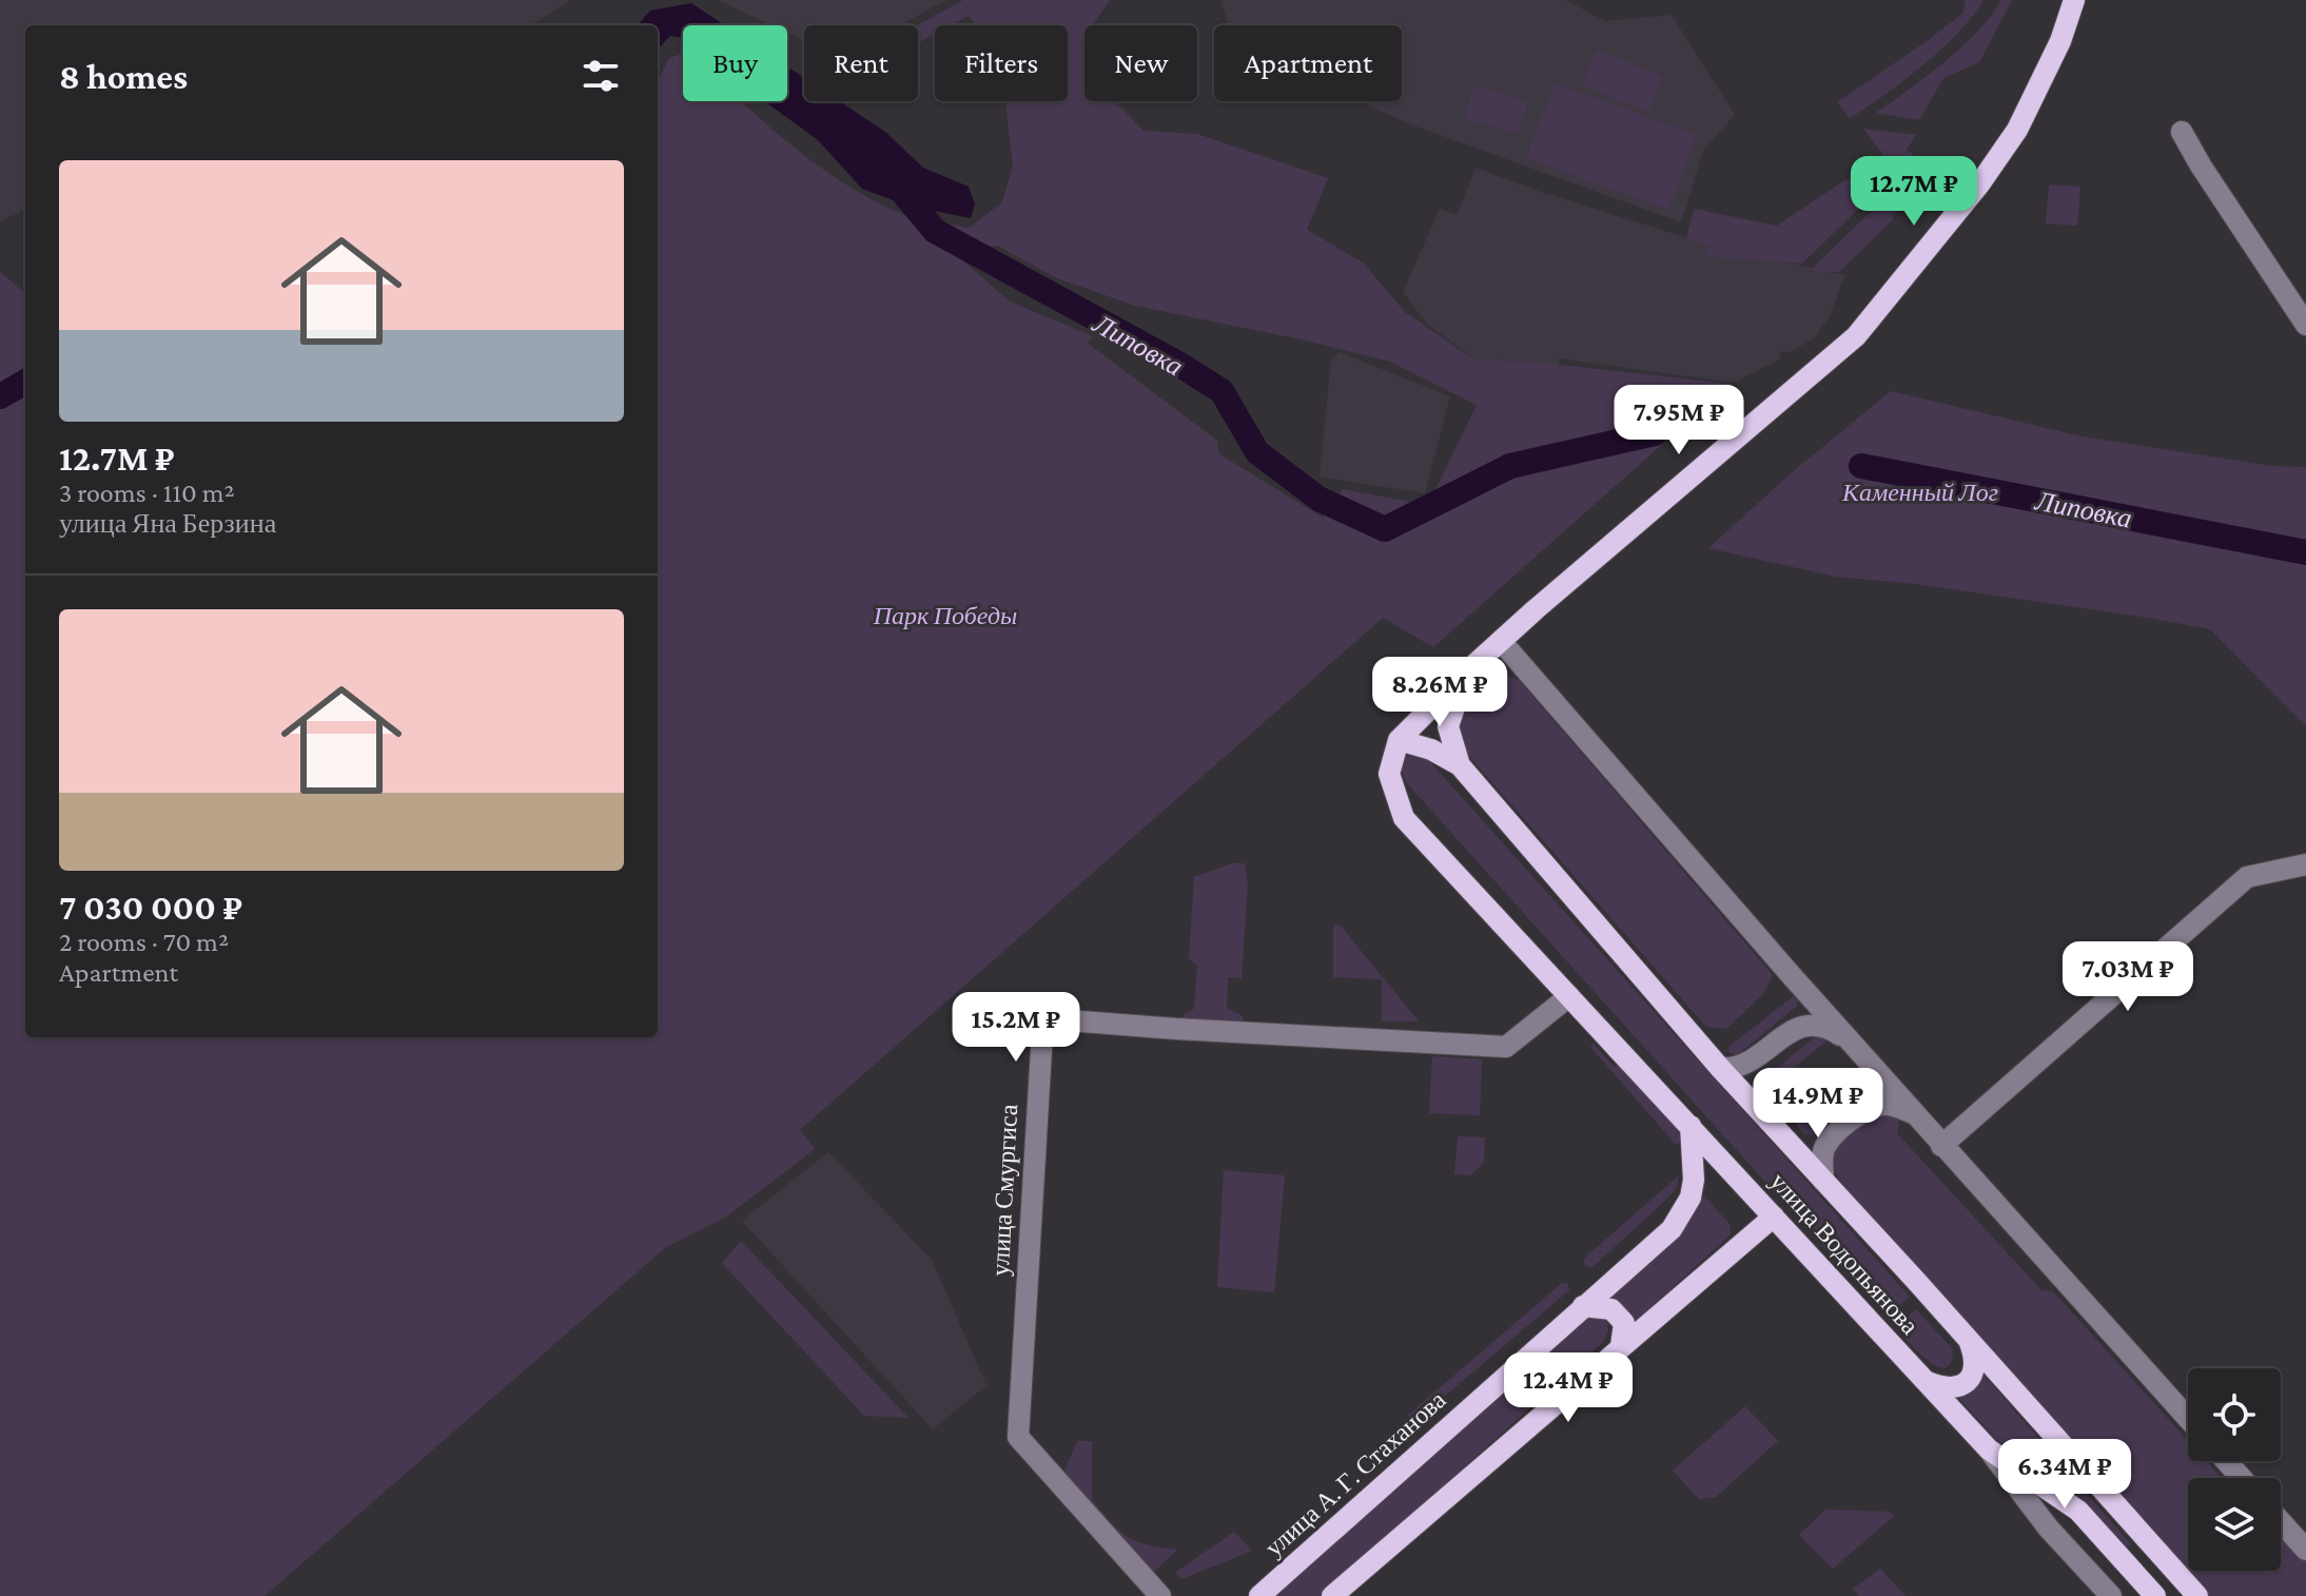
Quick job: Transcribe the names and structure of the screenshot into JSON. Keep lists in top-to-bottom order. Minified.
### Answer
{"streets":{"main road":["улица Водопьянова","улица А. Г. Стаханова"],"street":["улица Смургиса"]},"crossings":[["улица Смургиса","улица Водопьянова"],["улица Водопьянова","улица А. Г. Стаханова"]],"water":["Липовка"],"parks":["Каменный Лог","Парк Победы"],"page":{"chip":["Buy","Rent","Filters","New","Apartment"],"heading":"8 homes","list":[{"name":"12.7M ₽","note":"3 rooms · 110 m² · улица Яна Берзина"},{"name":"7 030 000 ₽","note":"2 rooms · 70 m² · Apartment"}],"price":["12.7M ₽","7.95M ₽","8.26M ₽","7.03M ₽","15.2M ₽","14.9M ₽","12.4M ₽","6.34M ₽"]}}
